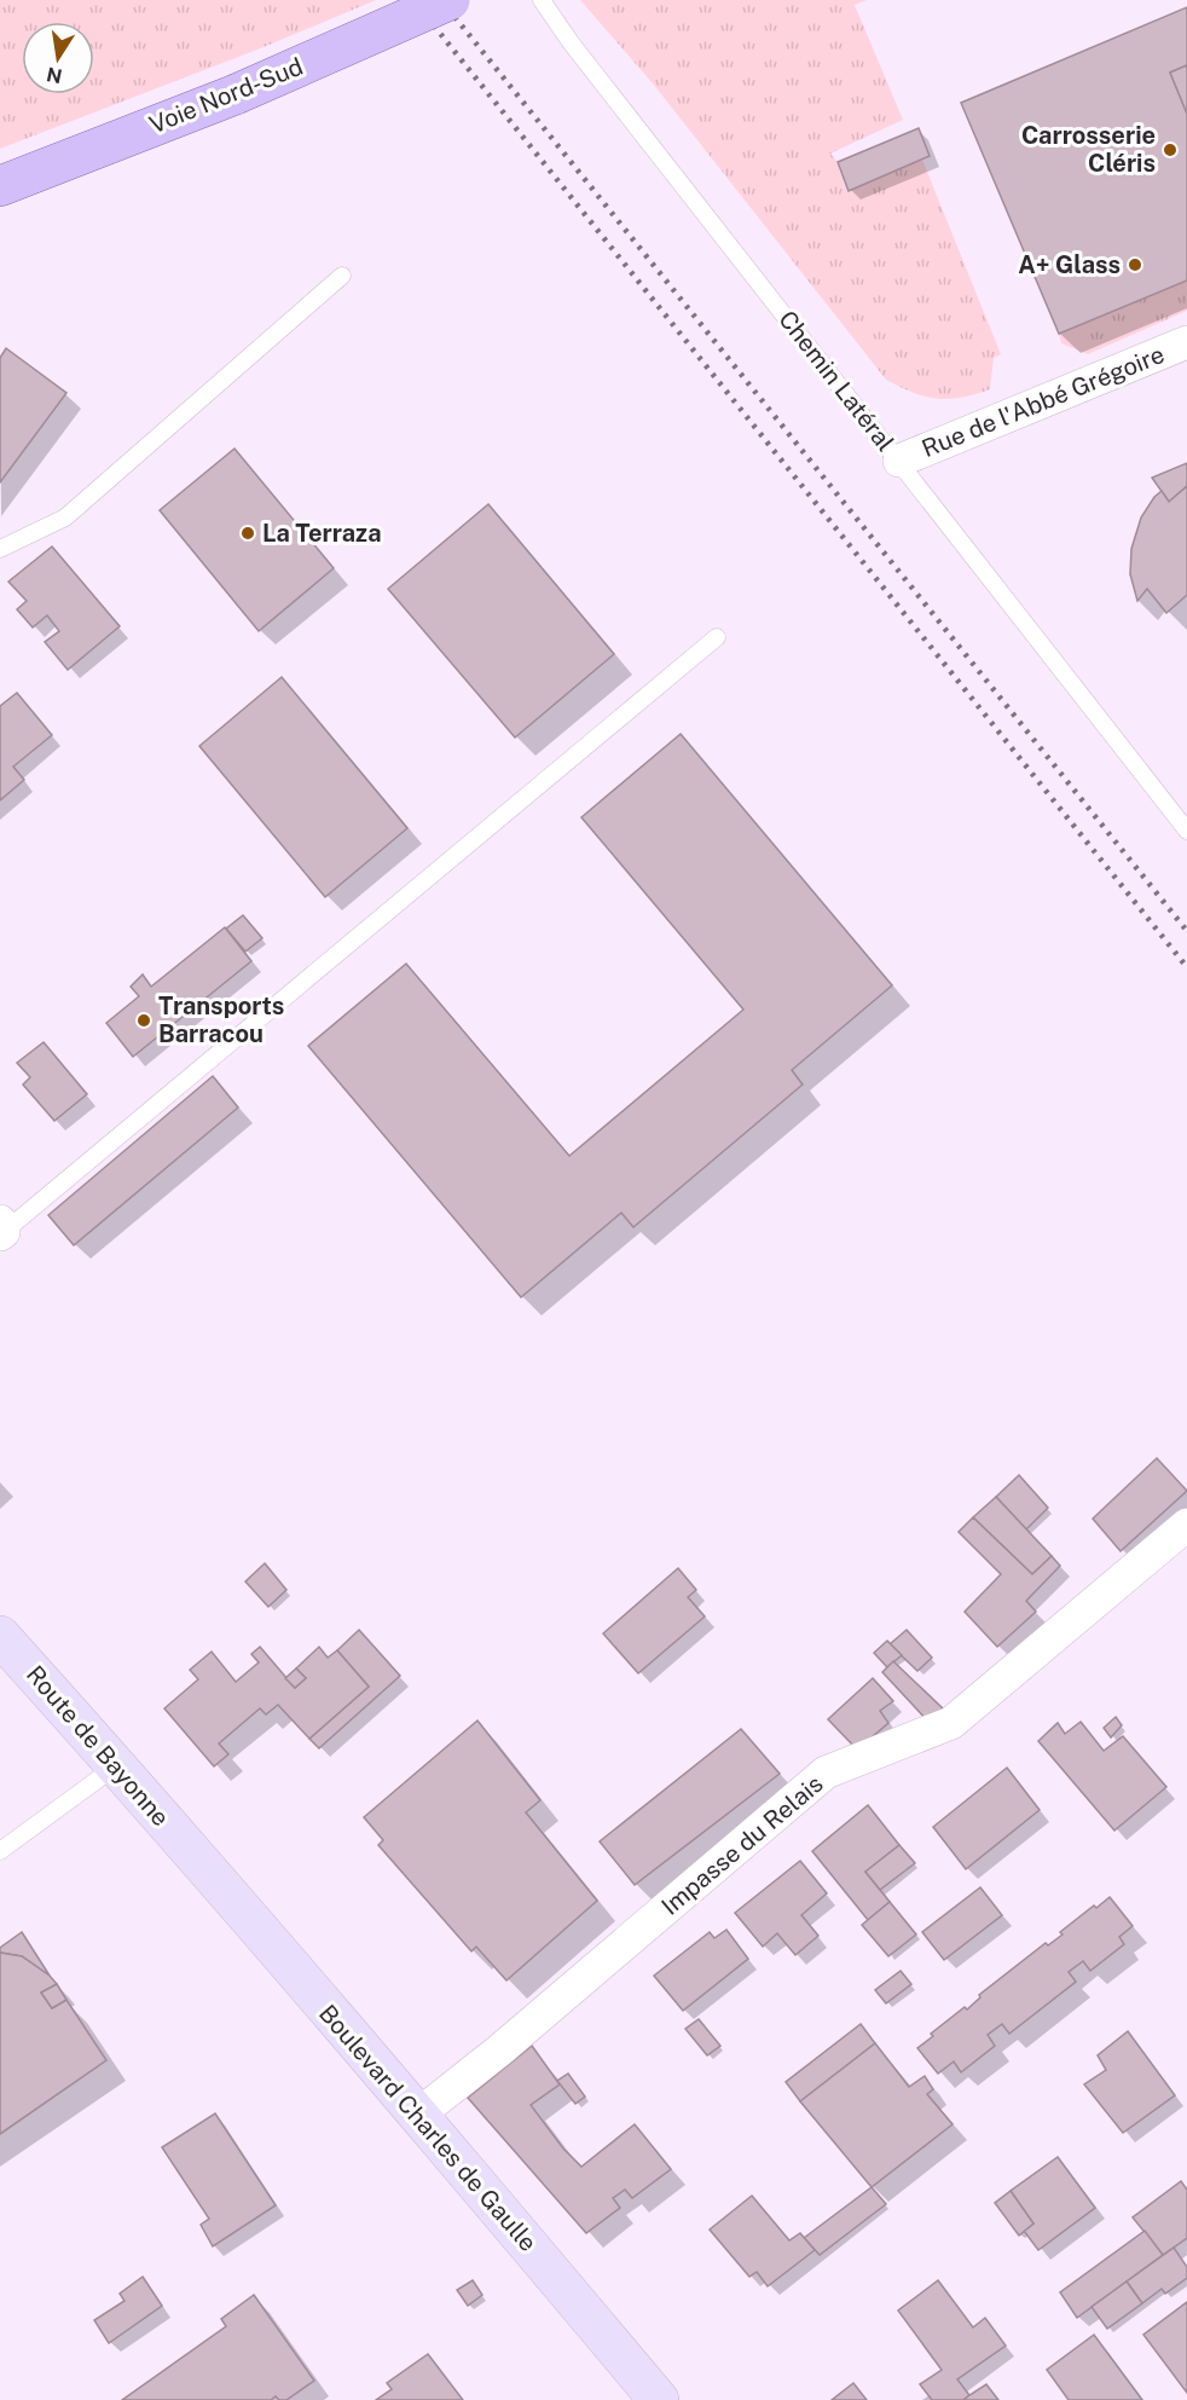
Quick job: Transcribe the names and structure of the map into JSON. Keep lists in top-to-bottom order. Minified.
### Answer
{"streets":{"main road":["Voie Nord-Sud","Route de Bayonne","Boulevard Charles de Gaulle"],"street":["Rue de l'Abbé Grégoire","Impasse du Relais"],"lane":["Chemin Latéral"]},"crossings":[["Chemin Latéral","Rue de l'Abbé Grégoire"],["Route de Bayonne","Boulevard Charles de Gaulle"],["Impasse du Relais","Boulevard Charles de Gaulle"]],"places":["Carrosserie Cléris","A+ Glass","La Terraza","Transports Barracou"],"north":"bottom"}
